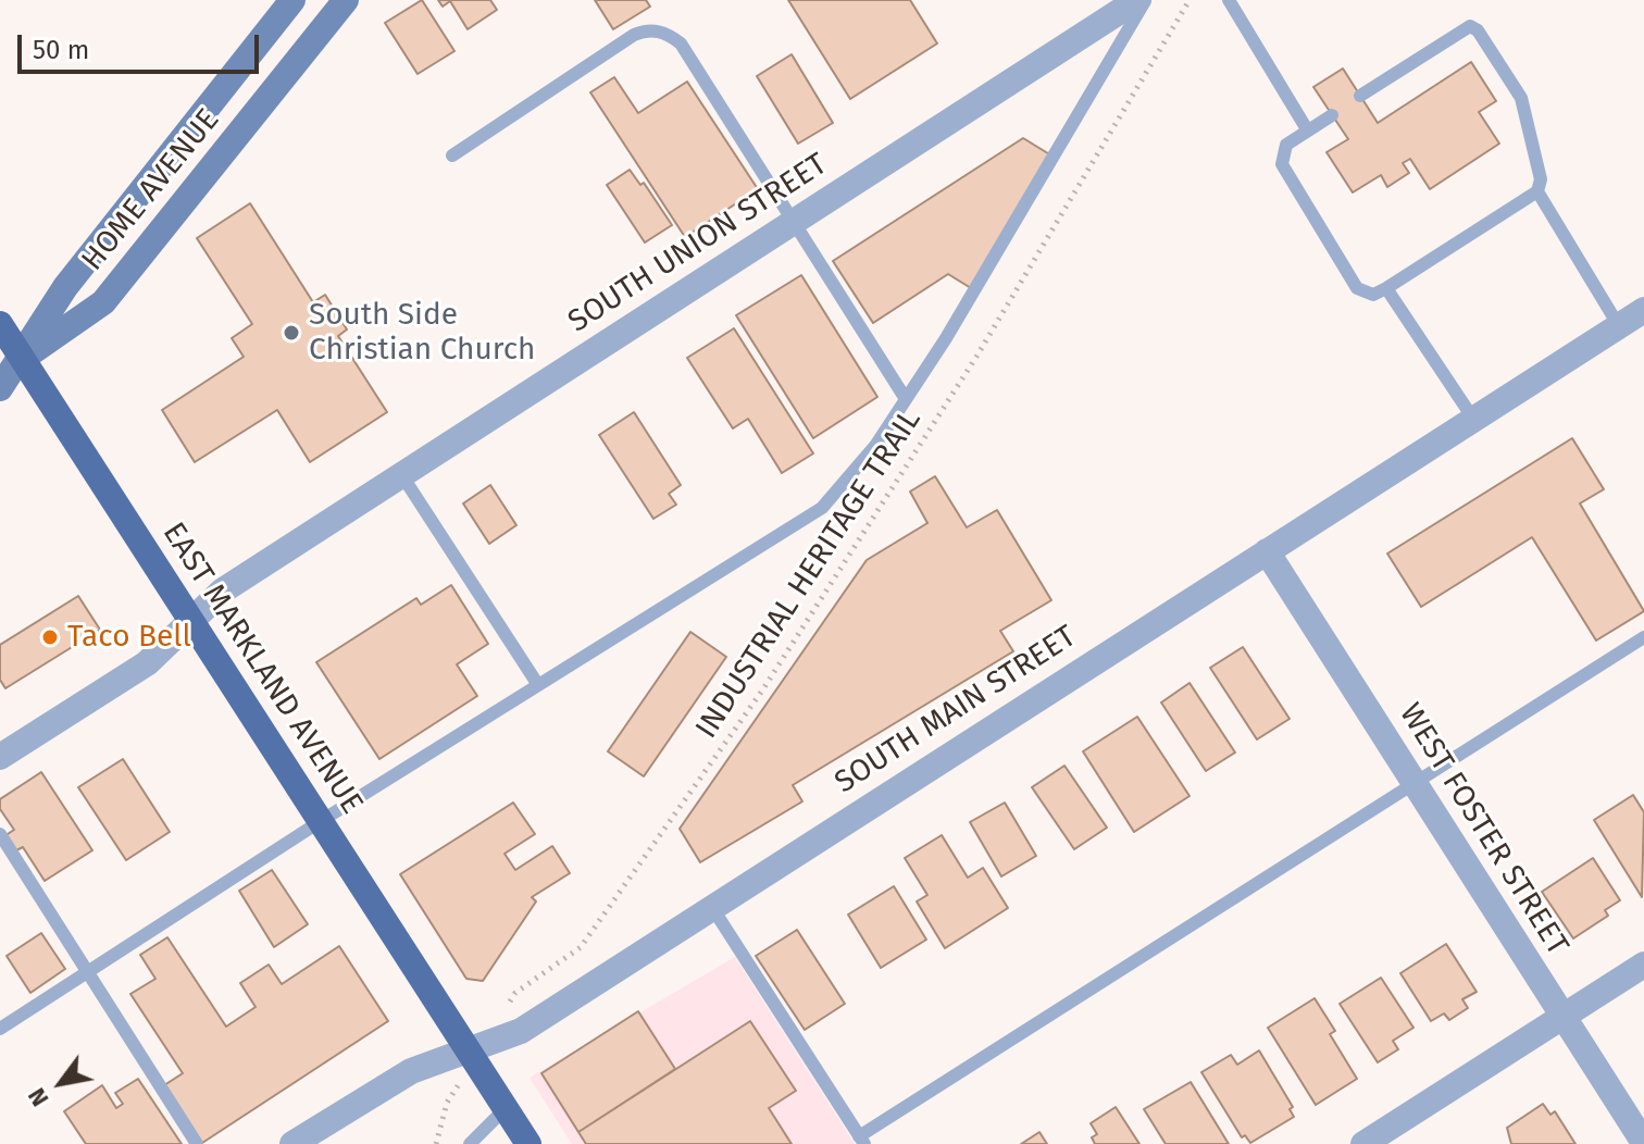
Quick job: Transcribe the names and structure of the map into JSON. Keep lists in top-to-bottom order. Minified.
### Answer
{"streets":{"main road":["EAST MARKLAND AVENUE"],"street":["HOME AVENUE","SOUTH UNION STREET","SOUTH MAIN STREET","WEST FOSTER STREET"],"path":["INDUSTRIAL HERITAGE TRAIL"]},"crossings":[["HOME AVENUE","EAST MARKLAND AVENUE"],["SOUTH UNION STREET","EAST MARKLAND AVENUE"],["INDUSTRIAL HERITAGE TRAIL","EAST MARKLAND AVENUE"],["INDUSTRIAL HERITAGE TRAIL","SOUTH MAIN STREET"],["EAST MARKLAND AVENUE","SOUTH MAIN STREET"],["SOUTH MAIN STREET","WEST FOSTER STREET"]],"places":["South Side Christian Church","Taco Bell"],"scale_bar":"50 m","north":"bottom left"}
